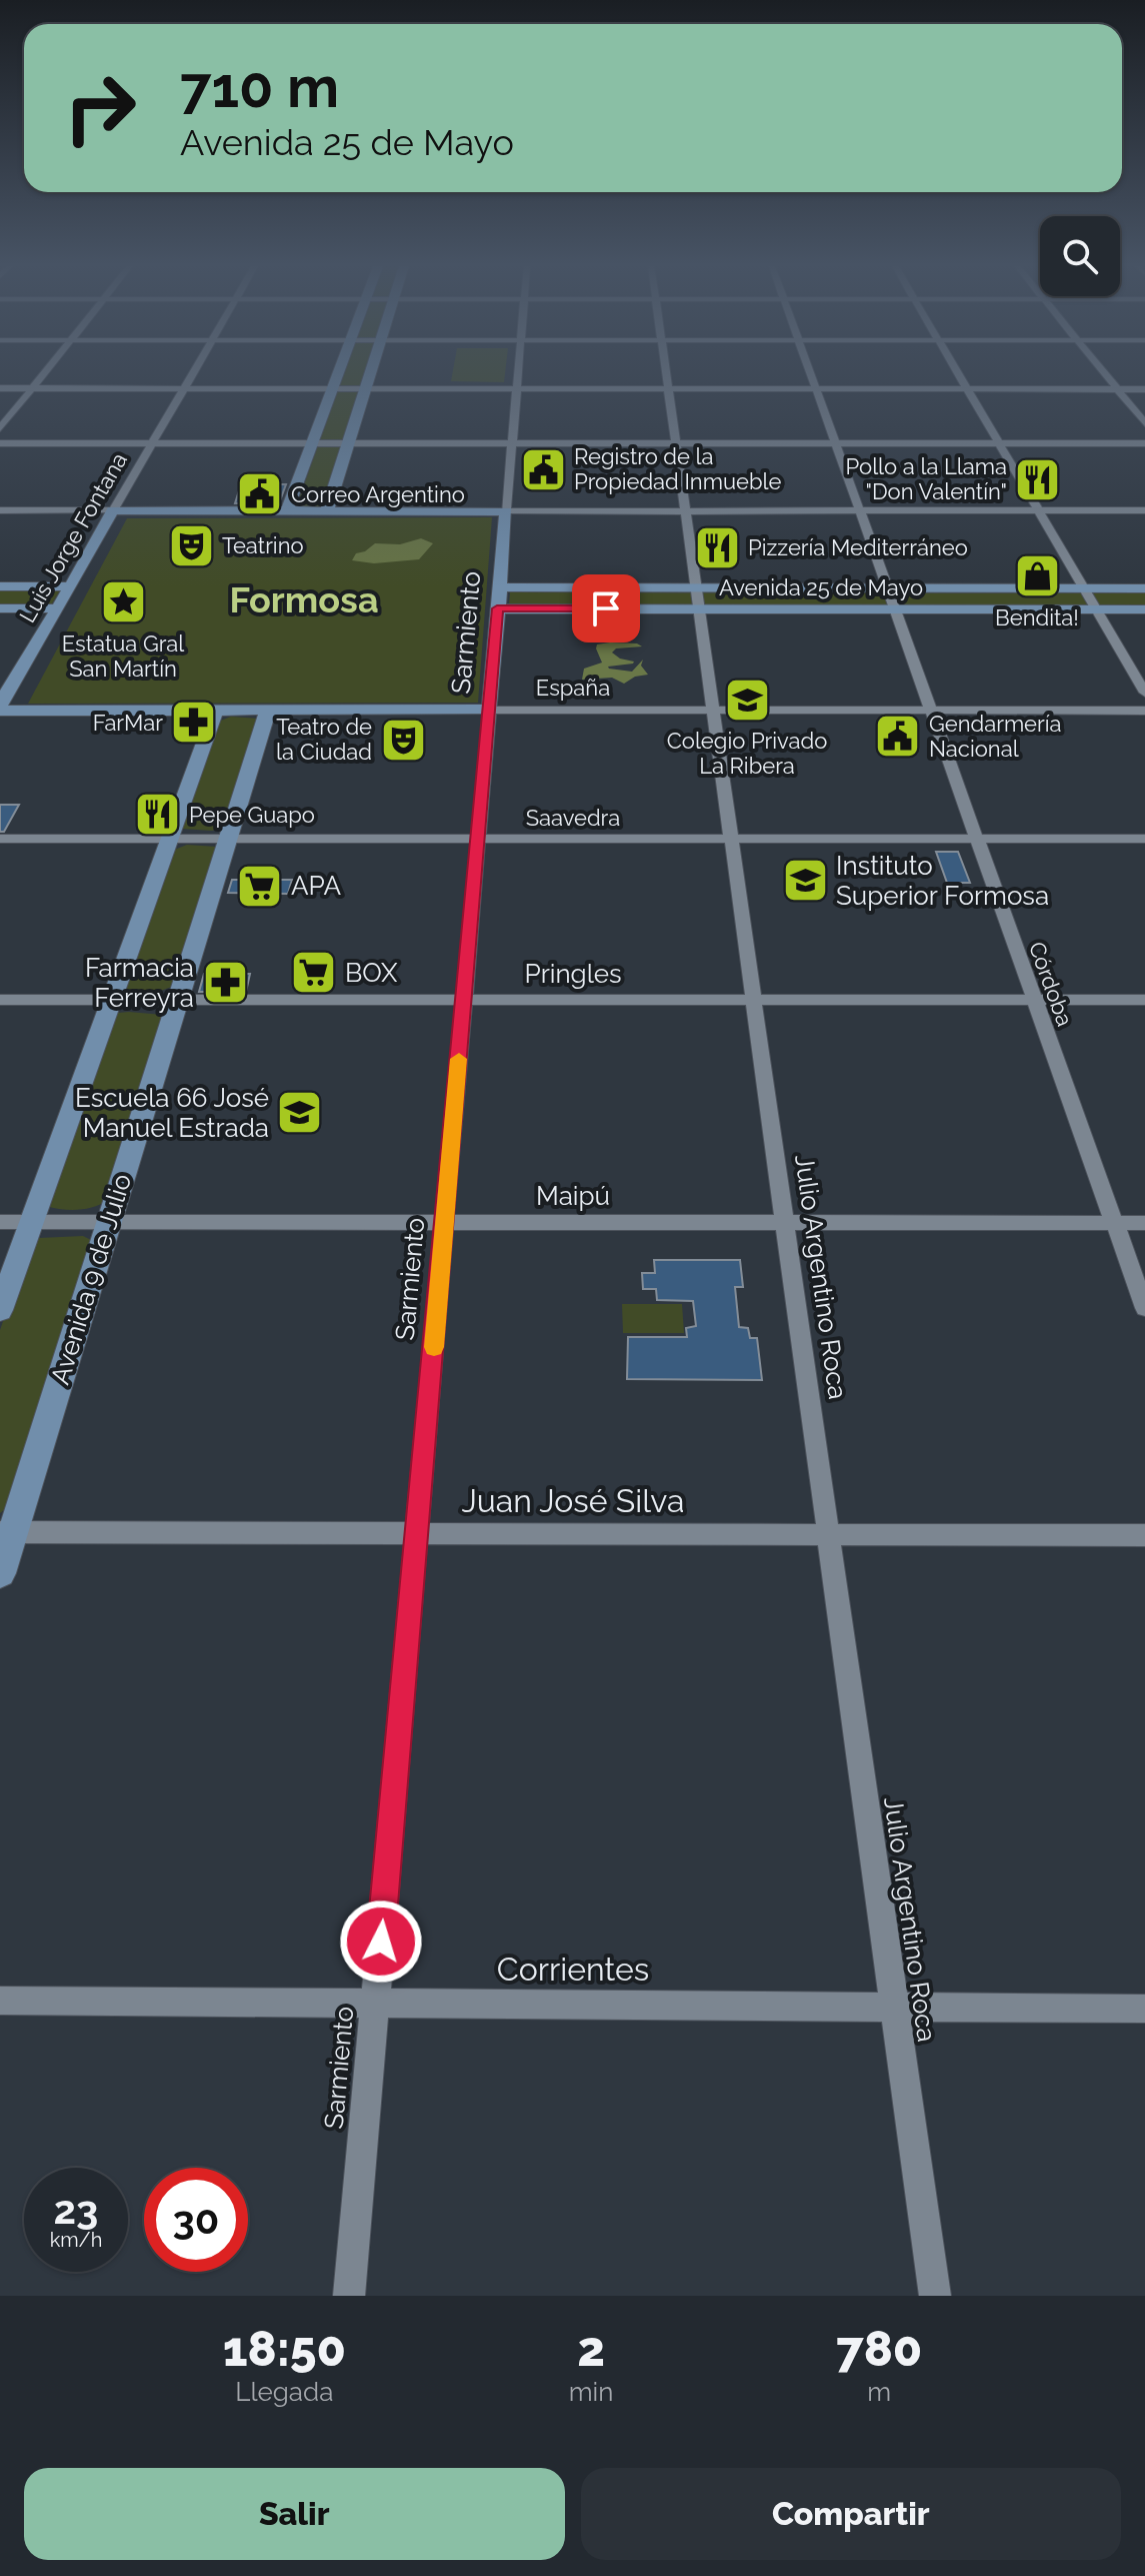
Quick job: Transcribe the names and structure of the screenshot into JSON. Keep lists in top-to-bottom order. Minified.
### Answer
{"streets":{"main road":["Luis Jorge Fontana","Avenida 25 de Mayo","Sarmiento","España","Avenida 9 de Julio"],"street":["Saavedra","Pringles","Córdoba","Maipú","Julio Argentino Roca","Juan José Silva","Corrientes"]},"crossings":[["Avenida 25 de Mayo","Sarmiento"],["Avenida 25 de Mayo","Córdoba"],["Avenida 25 de Mayo","Julio Argentino Roca"],["Sarmiento","España"],["Sarmiento","Saavedra"],["Sarmiento","Pringles"],["Sarmiento","Maipú"],["Sarmiento","Juan José Silva"],["Sarmiento","Corrientes"],["España","Córdoba"],["España","Julio Argentino Roca"],["España","Avenida 9 de Julio"],["Saavedra","Córdoba"],["Saavedra","Julio Argentino Roca"],["Saavedra","Avenida 9 de Julio"],["Pringles","Córdoba"],["Pringles","Julio Argentino Roca"],["Pringles","Avenida 9 de Julio"],["Córdoba","Maipú"],["Maipú","Julio Argentino Roca"],["Maipú","Avenida 9 de Julio"],["Julio Argentino Roca","Juan José Silva"],["Julio Argentino Roca","Corrientes"],["Avenida 9 de Julio","Juan José Silva"]],"districts":["Formosa"],"places":{"public building":["Registro de la Propiedad Inmueble","Correo Argentino","Gendarmería Nacional"],"restaurant":["Pollo a la Llama \"Don Valentín\"","Pizzería Mediterráneo","Pepe Guapo"],"theatre":["Teatrino","Teatro de la Ciudad"],"shop":["Bendita!"],"place":["Estatua Gral San Martín"],"school or university":["Colegio Privado La Ribera","Instituto Superior Formosa","Escuela 66 José Manuel Estrada"],"pharmacy":["FarMar","Farmacia Ferreyra"],"supermarket":["APA","BOX"]},"page":{"turn":["710 m","Avenida 25 de Mayo"],"speed":"23 km/h","limit":"30","eta":["18:50","Llegada","2","min","780","m"],"buttons":["Salir","Compartir"]}}
